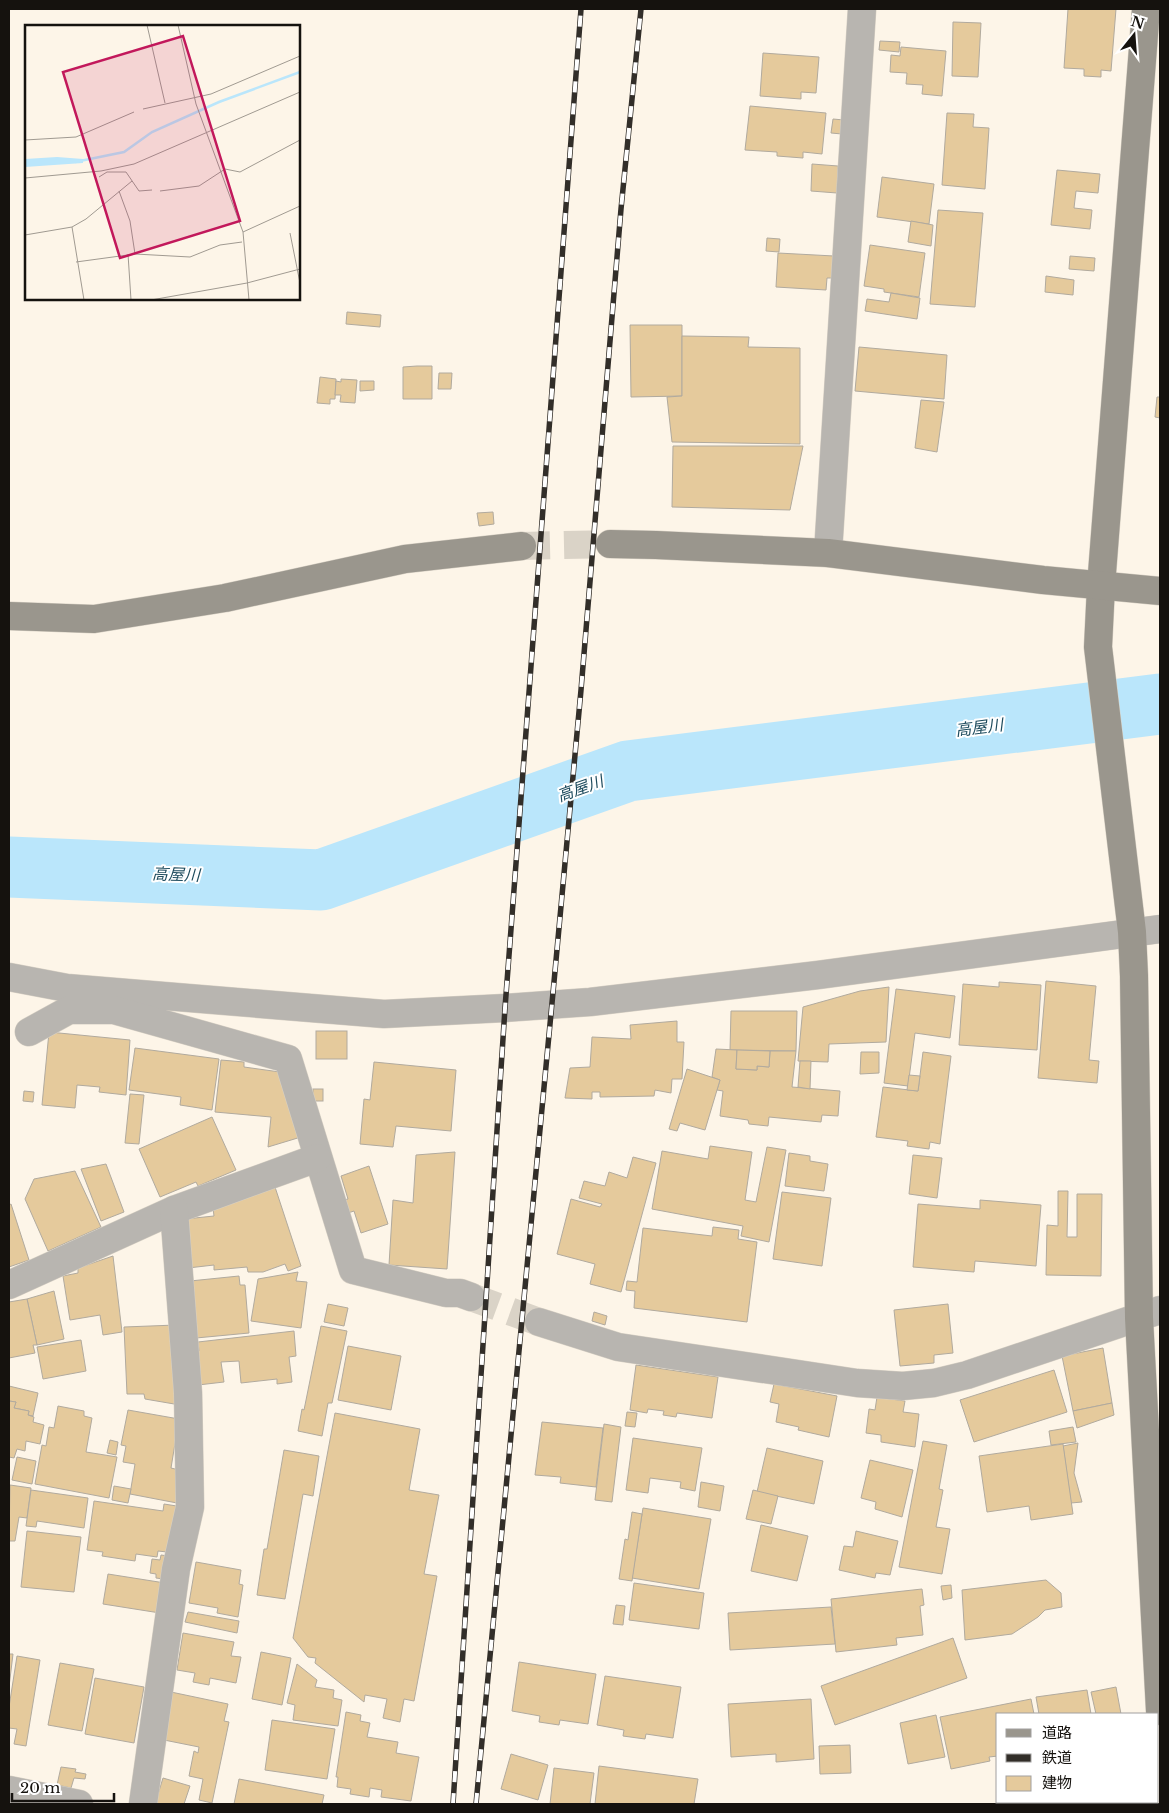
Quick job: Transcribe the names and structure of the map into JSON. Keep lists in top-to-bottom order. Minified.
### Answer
{"water":["高屋川"],"legend":["道路","鉄道","建物"],"scale_bar":"20 m","north":"top"}
